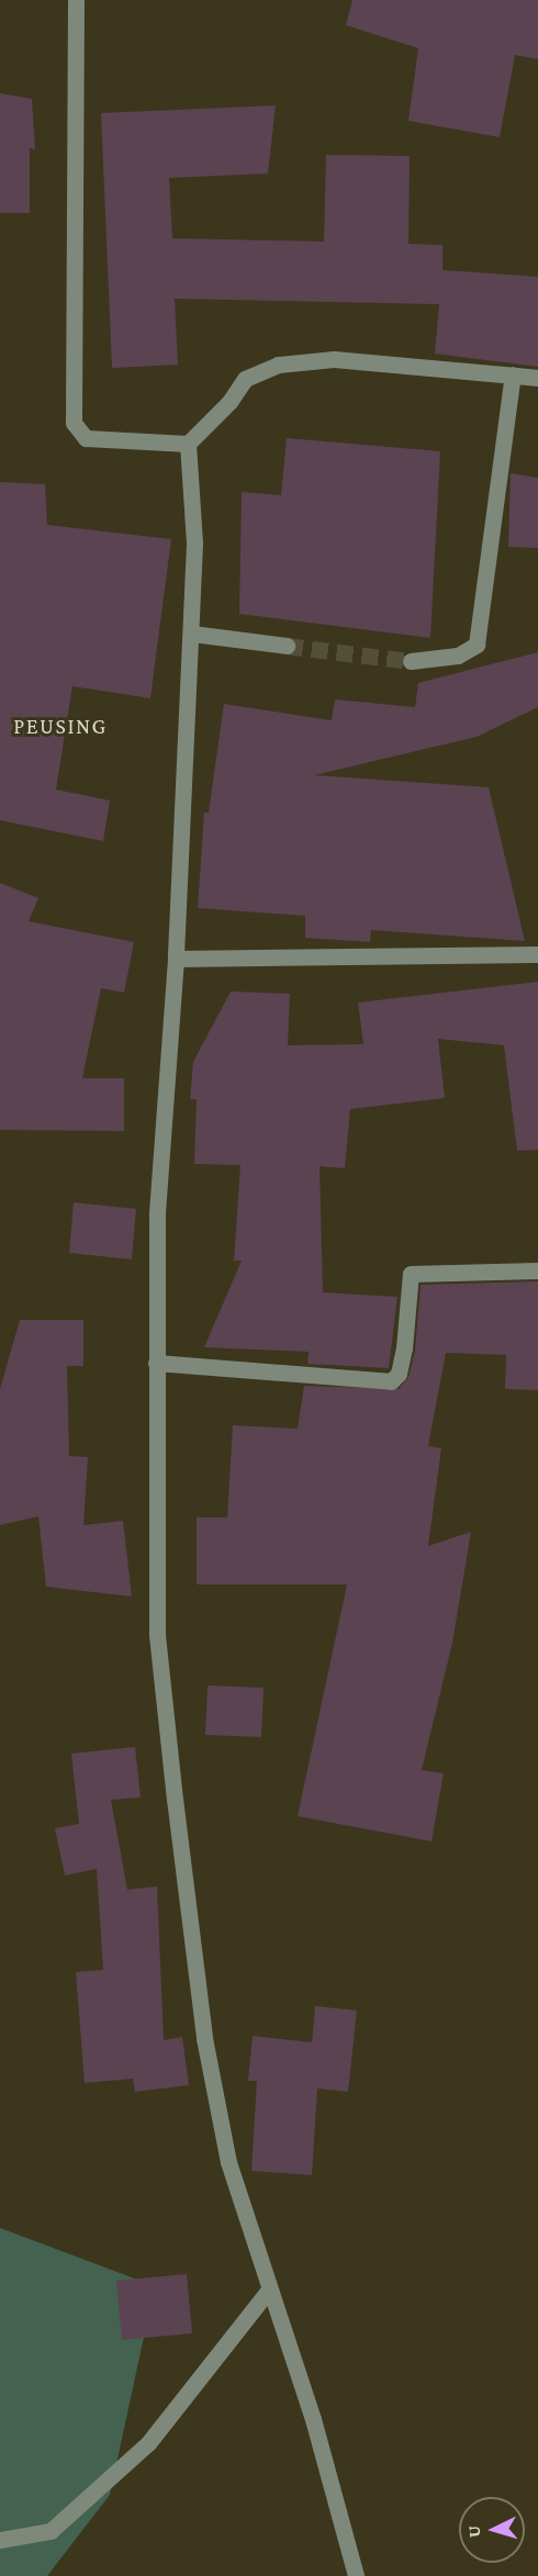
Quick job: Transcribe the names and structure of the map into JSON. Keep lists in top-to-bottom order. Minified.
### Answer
{"districts":["PEUSING"],"north":"left"}
